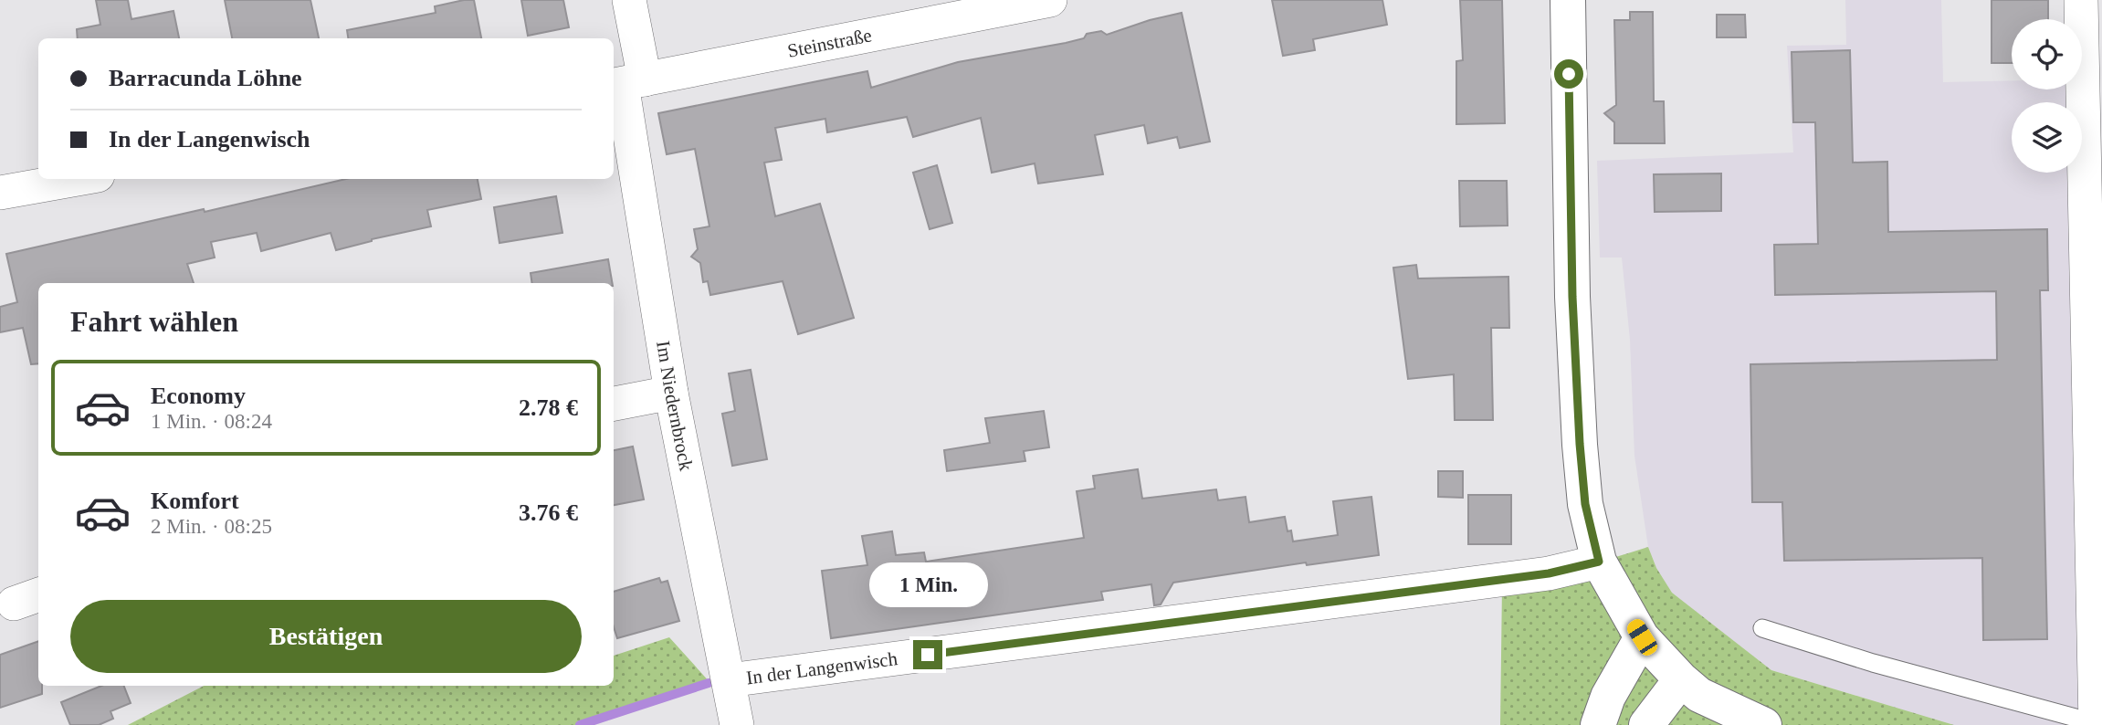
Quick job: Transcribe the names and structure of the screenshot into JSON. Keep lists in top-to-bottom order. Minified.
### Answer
{"streets":{"street":["Steinstraße","Im Niedernbrock","In der Langenwisch"]},"crossings":[["Steinstraße","Im Niedernbrock"],["Im Niedernbrock","In der Langenwisch"]],"page":{"banner":["Barracunda Löhne","In der Langenwisch"],"heading":"Fahrt wählen","list":[{"name":"Economy","note":"1 Min. · 08:24","value":"2.78 €"},{"name":"Komfort","note":"2 Min. · 08:25","value":"3.76 €"}],"bubble":"1 Min.","buttons":"Bestätigen"}}
